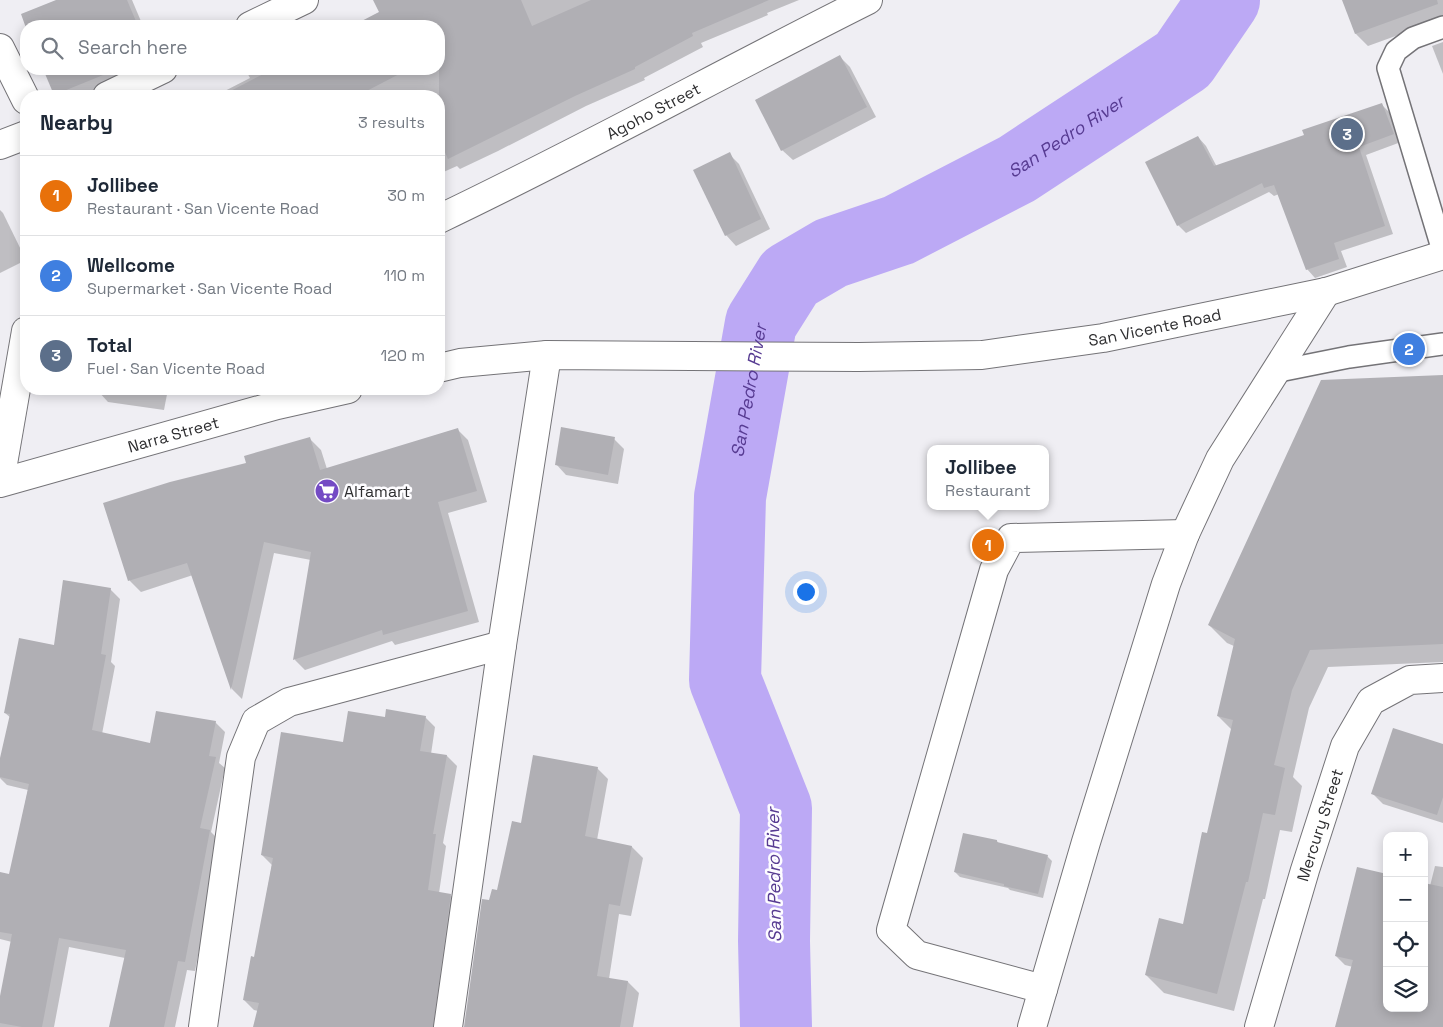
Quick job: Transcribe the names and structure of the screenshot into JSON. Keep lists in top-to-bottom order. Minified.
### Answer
{"streets":{"street":["Agoho Street","San Vicente Road","Narra Street","Mercury Street"]},"water":["San Pedro River"],"places":{"supermarket":["Alfamart"]},"page":{"search":"Search here","heading":["Nearby","3 results"],"pins":["3","2","1"],"list":[{"mark":"1","name":"Jollibee","note":"Restaurant · San Vicente Road","value":"30 m"},{"mark":"2","name":"Wellcome","note":"Supermarket · San Vicente Road","value":"110 m"},{"mark":"3","name":"Total","note":"Fuel · San Vicente Road","value":"120 m"}],"popup":["Jollibee","Restaurant"],"map_buttons":["+","−"]}}
